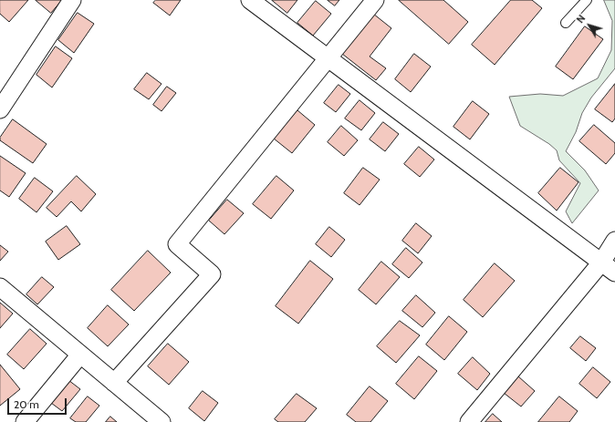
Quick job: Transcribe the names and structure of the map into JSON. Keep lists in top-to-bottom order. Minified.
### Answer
{"scale_bar":"20 m","north":"top left"}
